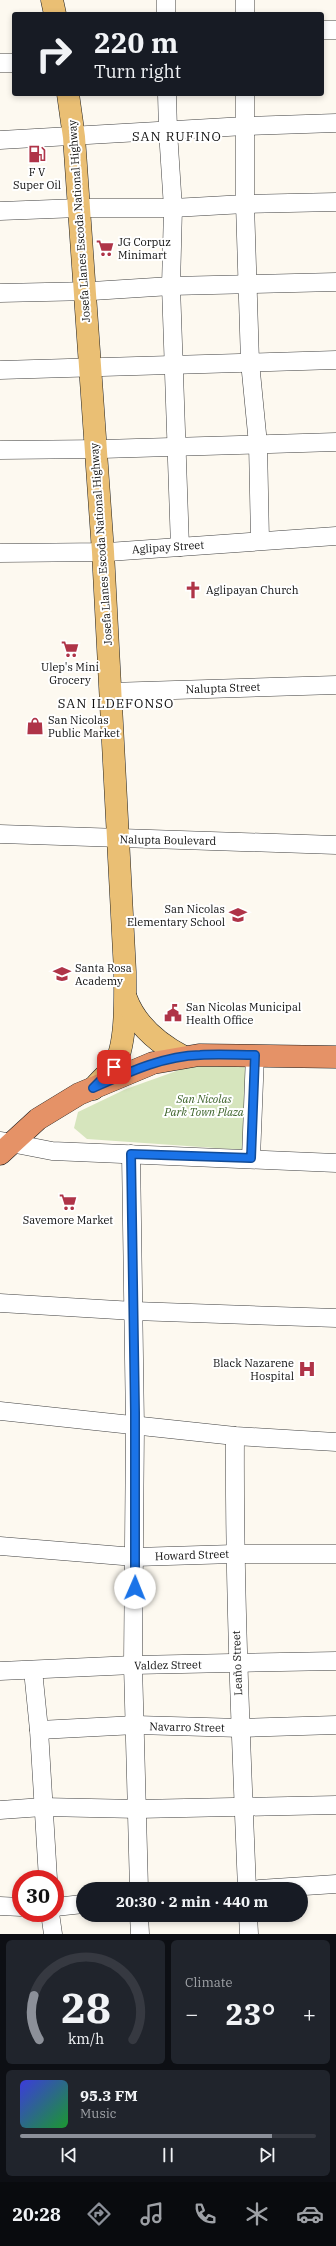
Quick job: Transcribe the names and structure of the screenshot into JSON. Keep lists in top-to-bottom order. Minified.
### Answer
{"streets":{"main road":["Josefa Llanes Escoda National Highway"],"street":["Aglipay Street","Nalupta Street","Nalupta Boulevard","Howard Street","Leaño Street","Valdez Street","Navarro Street"]},"crossings":[["Josefa Llanes Escoda National Highway","Aglipay Street"],["Josefa Llanes Escoda National Highway","Nalupta Street"],["Josefa Llanes Escoda National Highway","Nalupta Boulevard"],["Howard Street","Leaño Street"],["Leaño Street","Valdez Street"],["Leaño Street","Navarro Street"]],"districts":["SAN RUFINO","SAN ILDEFONSO"],"parks":["San Nicolas Park Town Plaza"],"places":{"fuel station":["F V Super Oil"],"supermarket":["JG Corpuz Minimart","Ulep's Mini Grocery","Savemore Market"],"church":["Aglipayan Church"],"shop":["San Nicolas Public Market"],"school or university":["San Nicolas Elementary School","Santa Rosa Academy"],"public building":["San Nicolas Municipal Health Office"],"hospital":["Black Nazarene Hospital"]},"page":{"turn":["220 m","Turn right"],"limit":"30","trip":"20:30 · 2 min · 440 m","tile":"Climate","heat":["−","23°","+"],"song":["95.3 FM","Music"],"tabs":"20:28","gauge":["28","km/h"]}}
